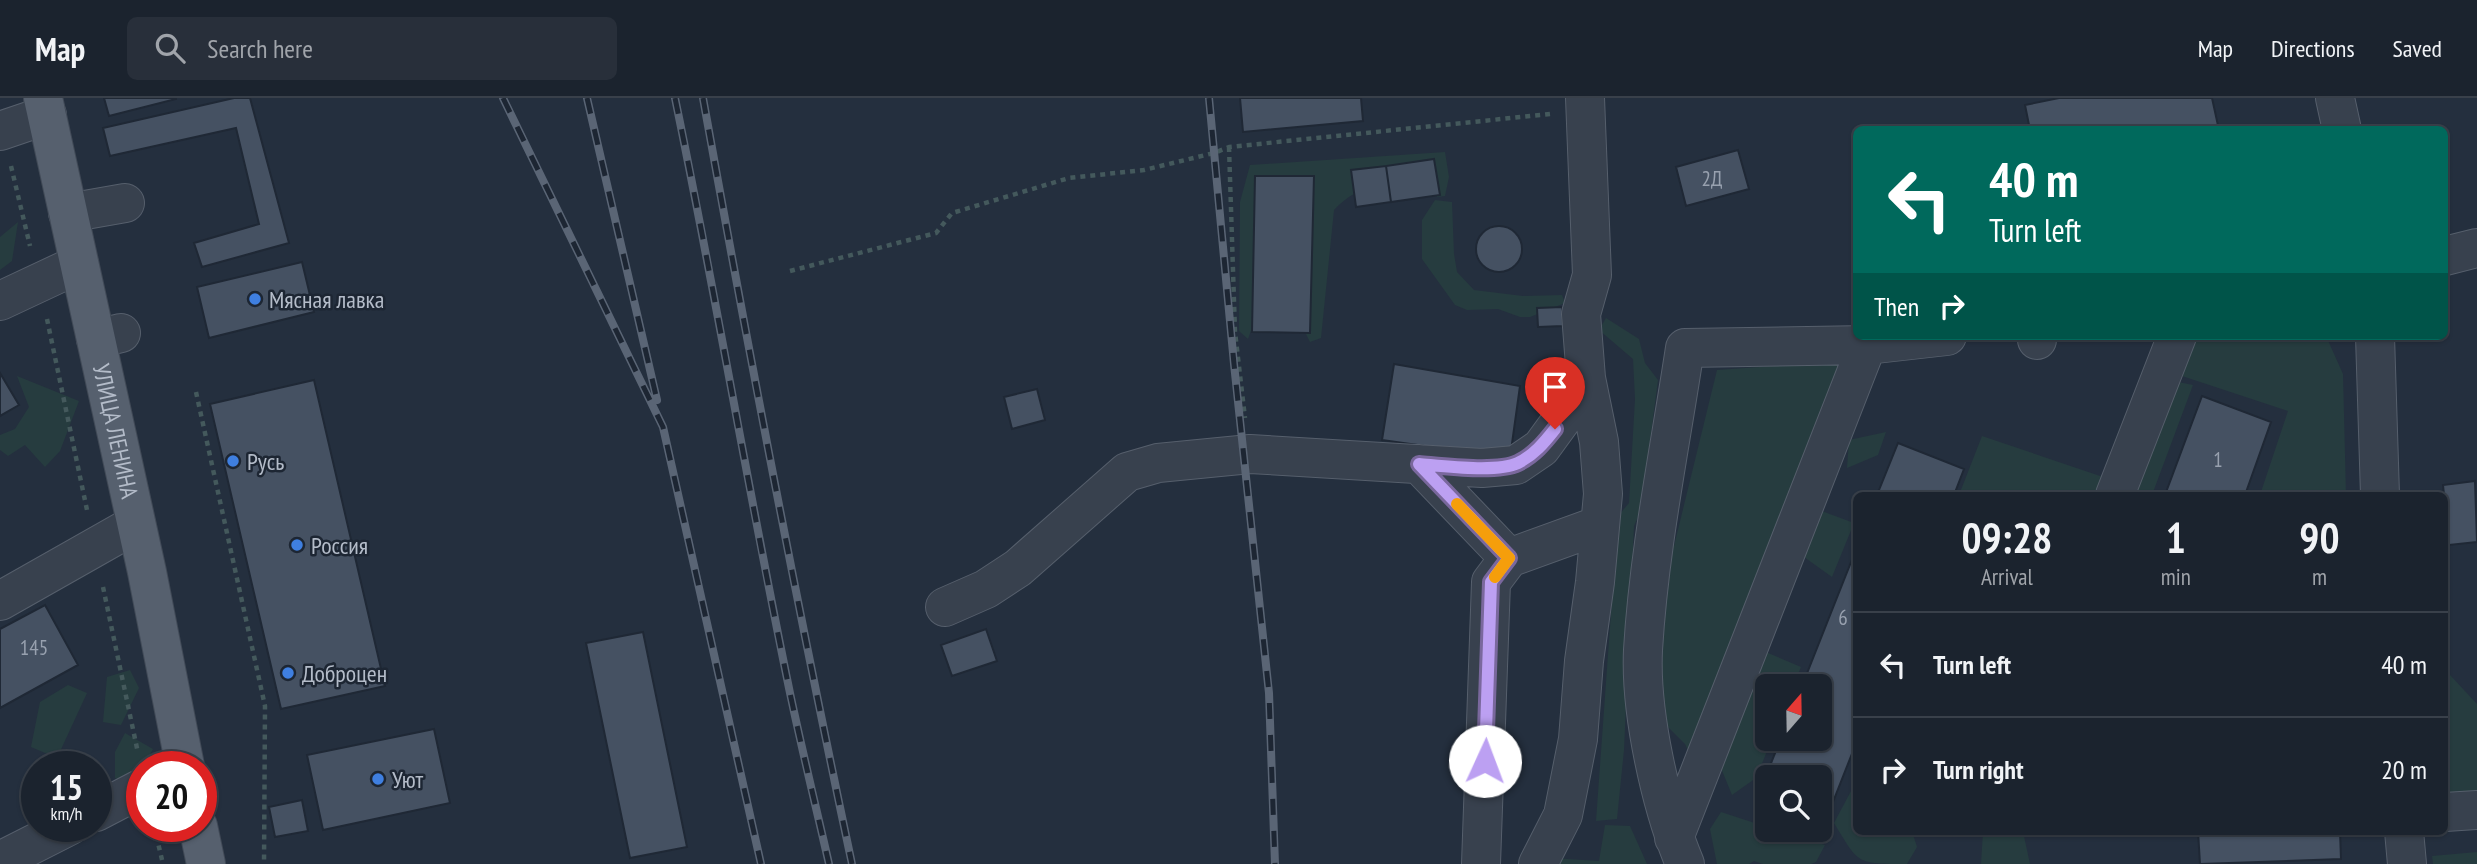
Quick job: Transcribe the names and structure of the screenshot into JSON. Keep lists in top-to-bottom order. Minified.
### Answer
{"streets":{"main road":["УЛИЦА ЛЕНИНА"]},"places":["Мясная лавка","Русь","Россия","Доброцен","Уют"],"house_numbers":["2Д","1","6","145"],"north":"top","page":{"header":"Map","search":"Search here","nav":["Map","Directions","Saved"],"turn":["40 m","Turn left"],"then":"Then","eta":["09:28","Arrival","1","min","90","m"],"list":[{"name":"Turn left","value":"40 m"},{"name":"Turn right","value":"20 m"}],"speed":"15 km/h","limit":"20"}}
